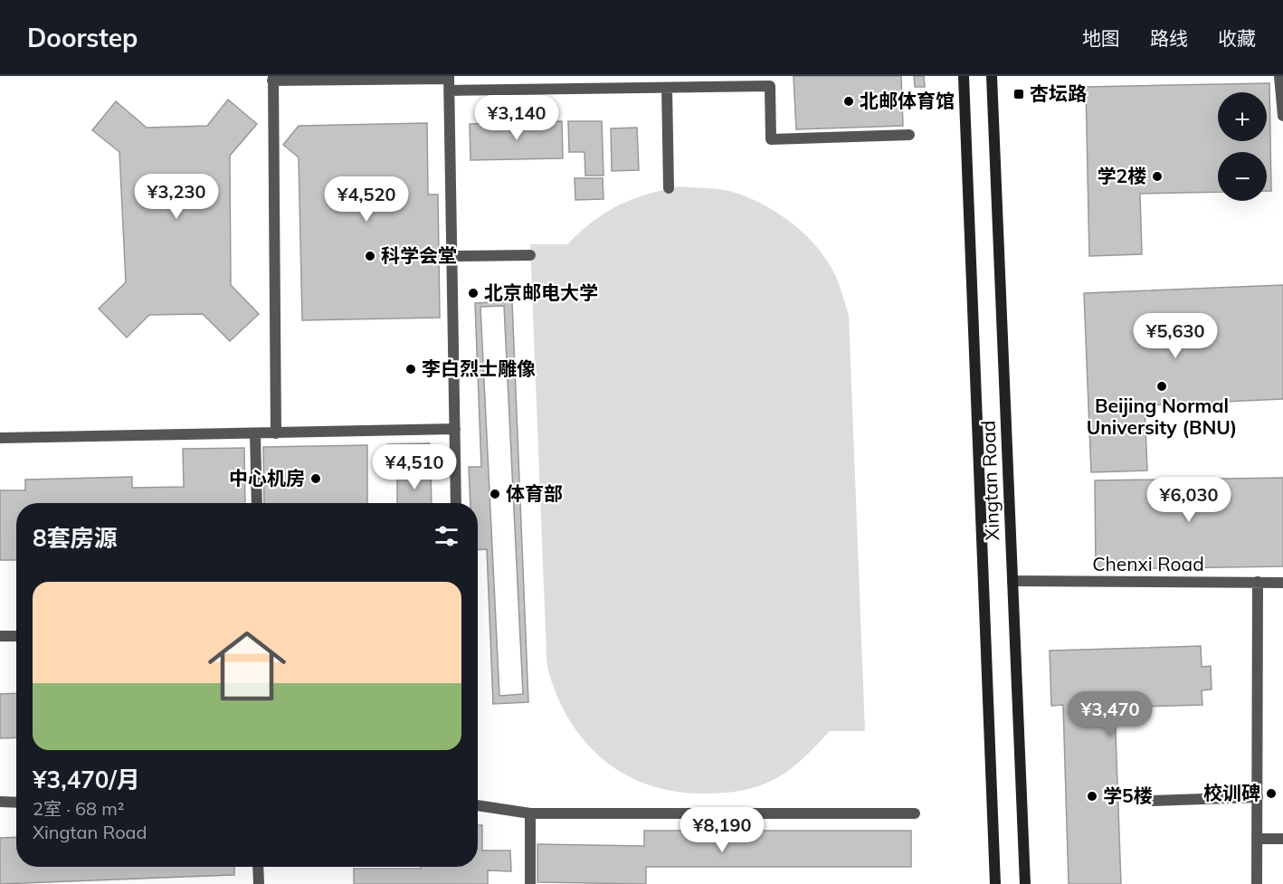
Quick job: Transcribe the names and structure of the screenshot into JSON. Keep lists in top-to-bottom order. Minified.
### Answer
{"streets":{"street":["Xingtan Road"],"lane":["Chenxi Road"]},"crossings":[["Xingtan Road","Chenxi Road"]],"places":{"transit":["杏坛路"],"other":["北邮体育馆","学2楼","科学会堂","北京邮电大学","李白烈士雕像","Beijing Normal University (BNU)","中心机房","体育部","校训碑","学5楼"]},"page":{"header":"Doorstep","nav":["地图","路线","收藏"],"map_buttons":["+","−"],"price":["¥3,140","¥3,230","¥4,520","¥5,630","¥4,510","¥6,030","¥3,470","¥8,190"],"heading":"8套房源","list":[{"name":"¥3,470/月","note":"2室 · 68 m² · Xingtan Road"}]}}
